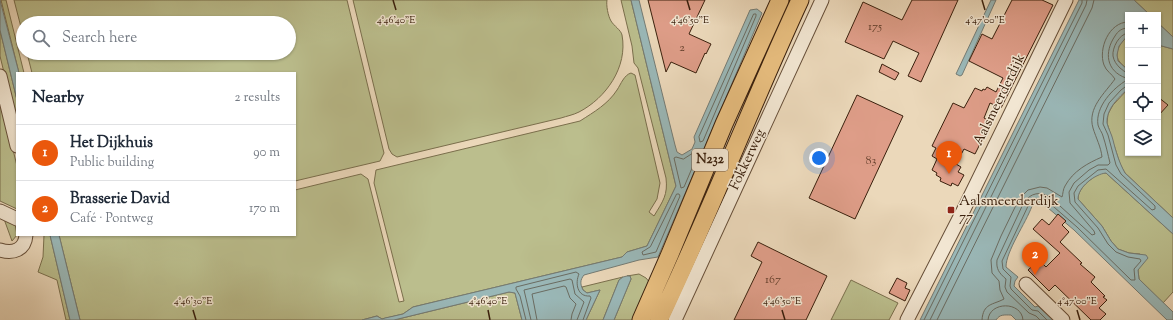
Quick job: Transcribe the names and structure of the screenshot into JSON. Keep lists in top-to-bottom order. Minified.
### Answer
{"streets":{"main road":["N232","Fokkerweg"],"street":["Aalsmeerderdijk"]},"places":{"transit":["Aalsmeerderdijk 77"]},"house_numbers":["175","2","83","167"],"page":{"map_buttons":["+","−"],"search":"Search here","heading":["Nearby","2 results"],"list":[{"mark":"1","name":"Het Dijkhuis","note":"Public building","value":"90 m"},{"mark":"2","name":"Brasserie David","note":"Café · Pontweg","value":"170 m"}],"pins":["1","2"]},"coordinates":["4°46'40\"E","4°46'50\"E","4°47'00\"E","4°46'30\"E"]}
